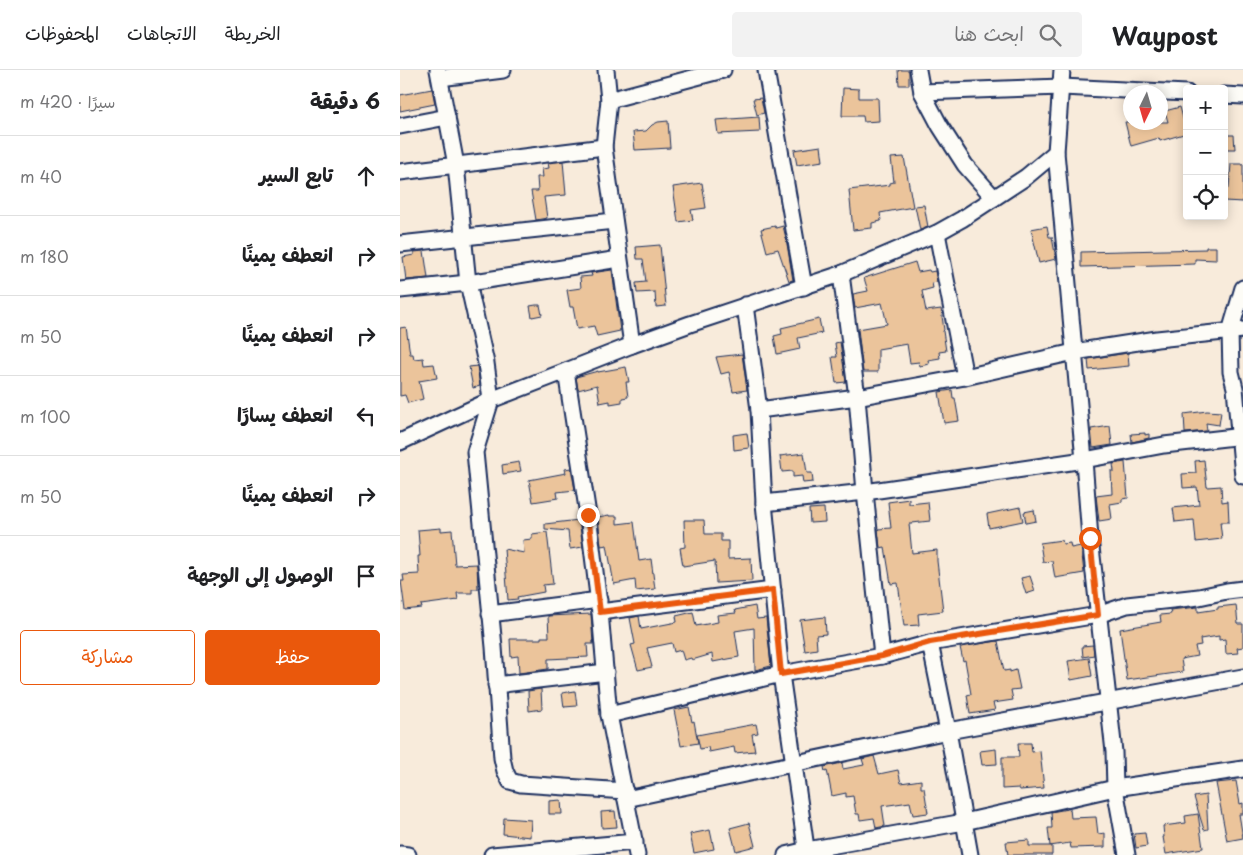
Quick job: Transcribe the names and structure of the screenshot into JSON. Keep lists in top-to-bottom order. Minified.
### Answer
{"north":"bottom","page":{"header":"Waypost","search":"ابحث هنا","nav":["الخريطة","الاتجاهات","المحفوظات"],"heading":["6 دقيقة","سيرًا · 420 m"],"map_buttons":["+","−"],"list":[["تابع السير","40 m"],["انعطف يمينًا","180 m"],["انعطف يمينًا","50 m"],["انعطف يسارًا","100 m"],["انعطف يمينًا","50 m"],"الوصول إلى الوجهة"],"buttons":["حفظ","مشاركة"]}}
